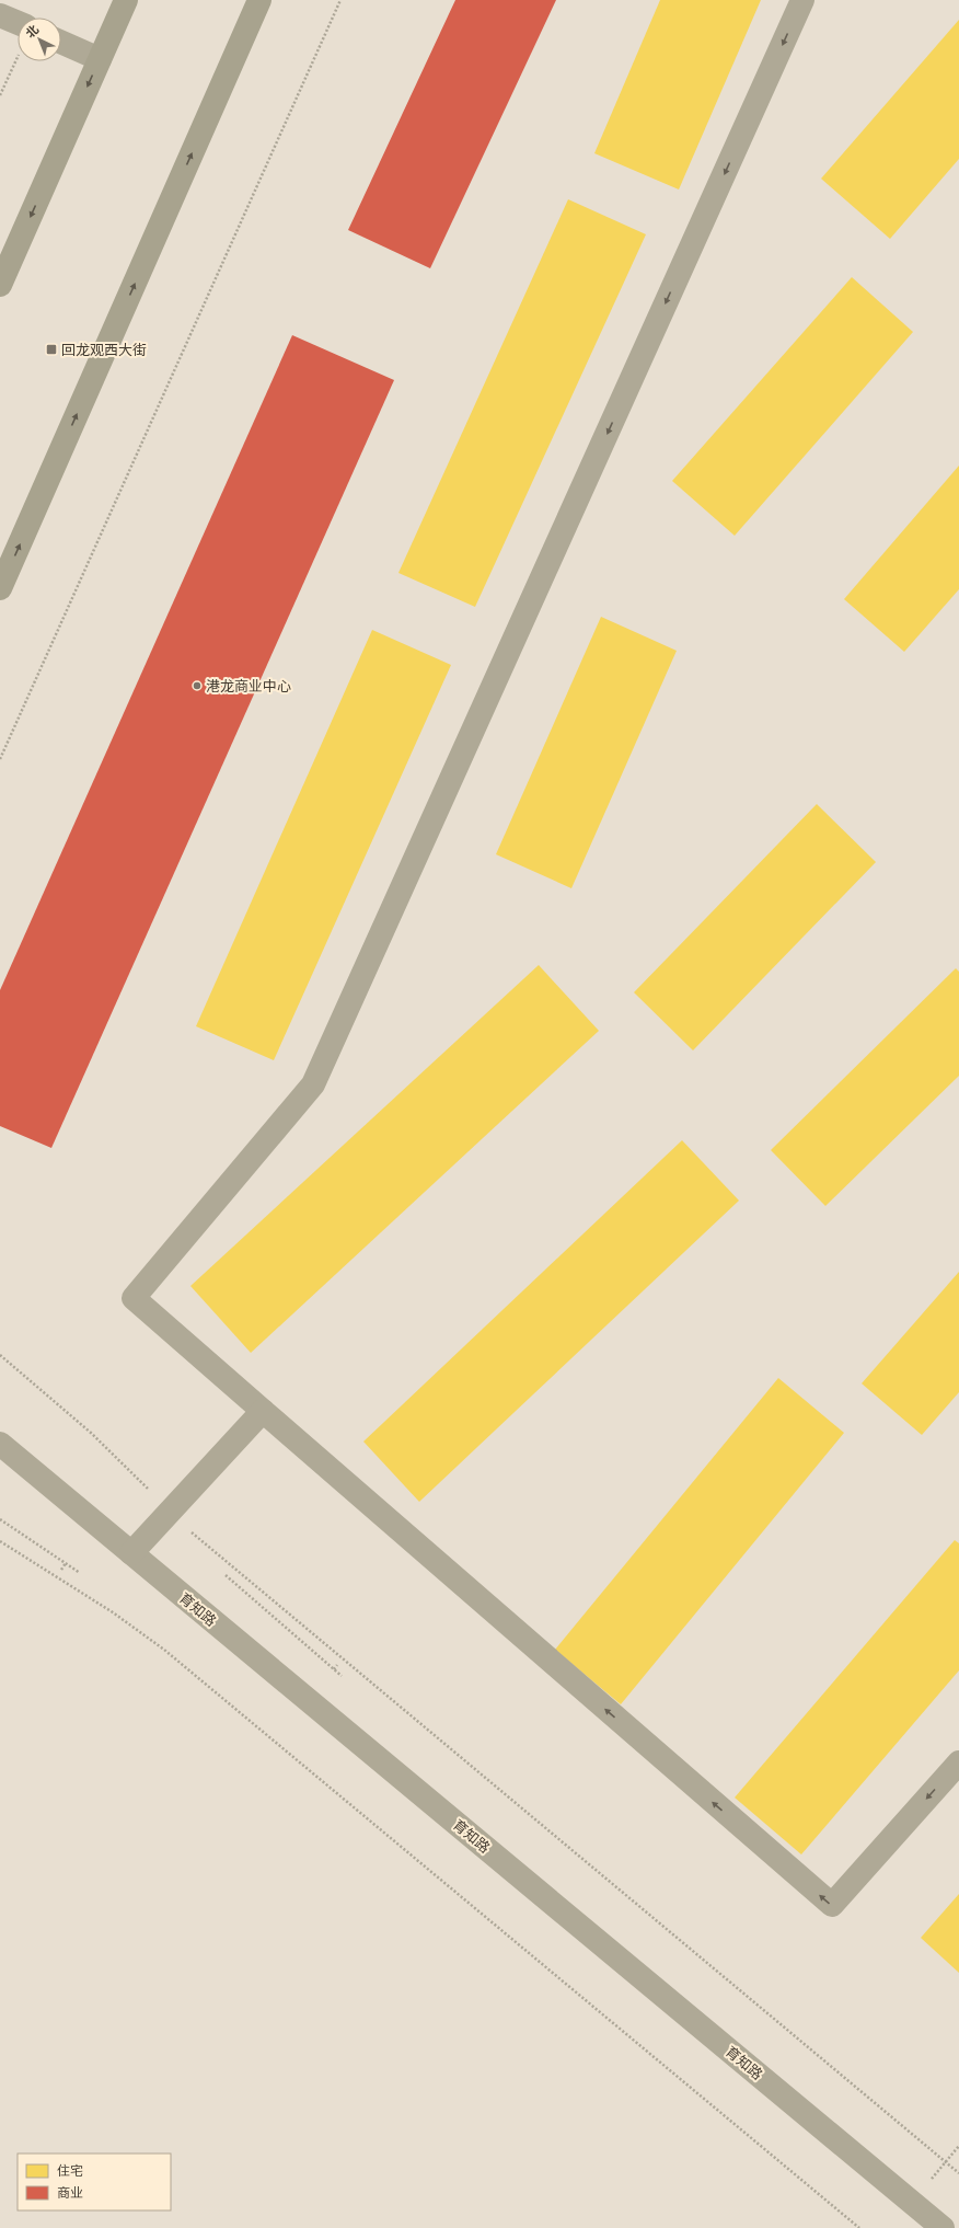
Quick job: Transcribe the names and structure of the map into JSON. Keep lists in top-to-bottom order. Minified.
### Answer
{"streets":{"street":["育知路"]},"places":{"transit":["回龙观西大街"],"other":["港龙商业中心"]},"legend":["住宅","商业"],"north":"top left"}
